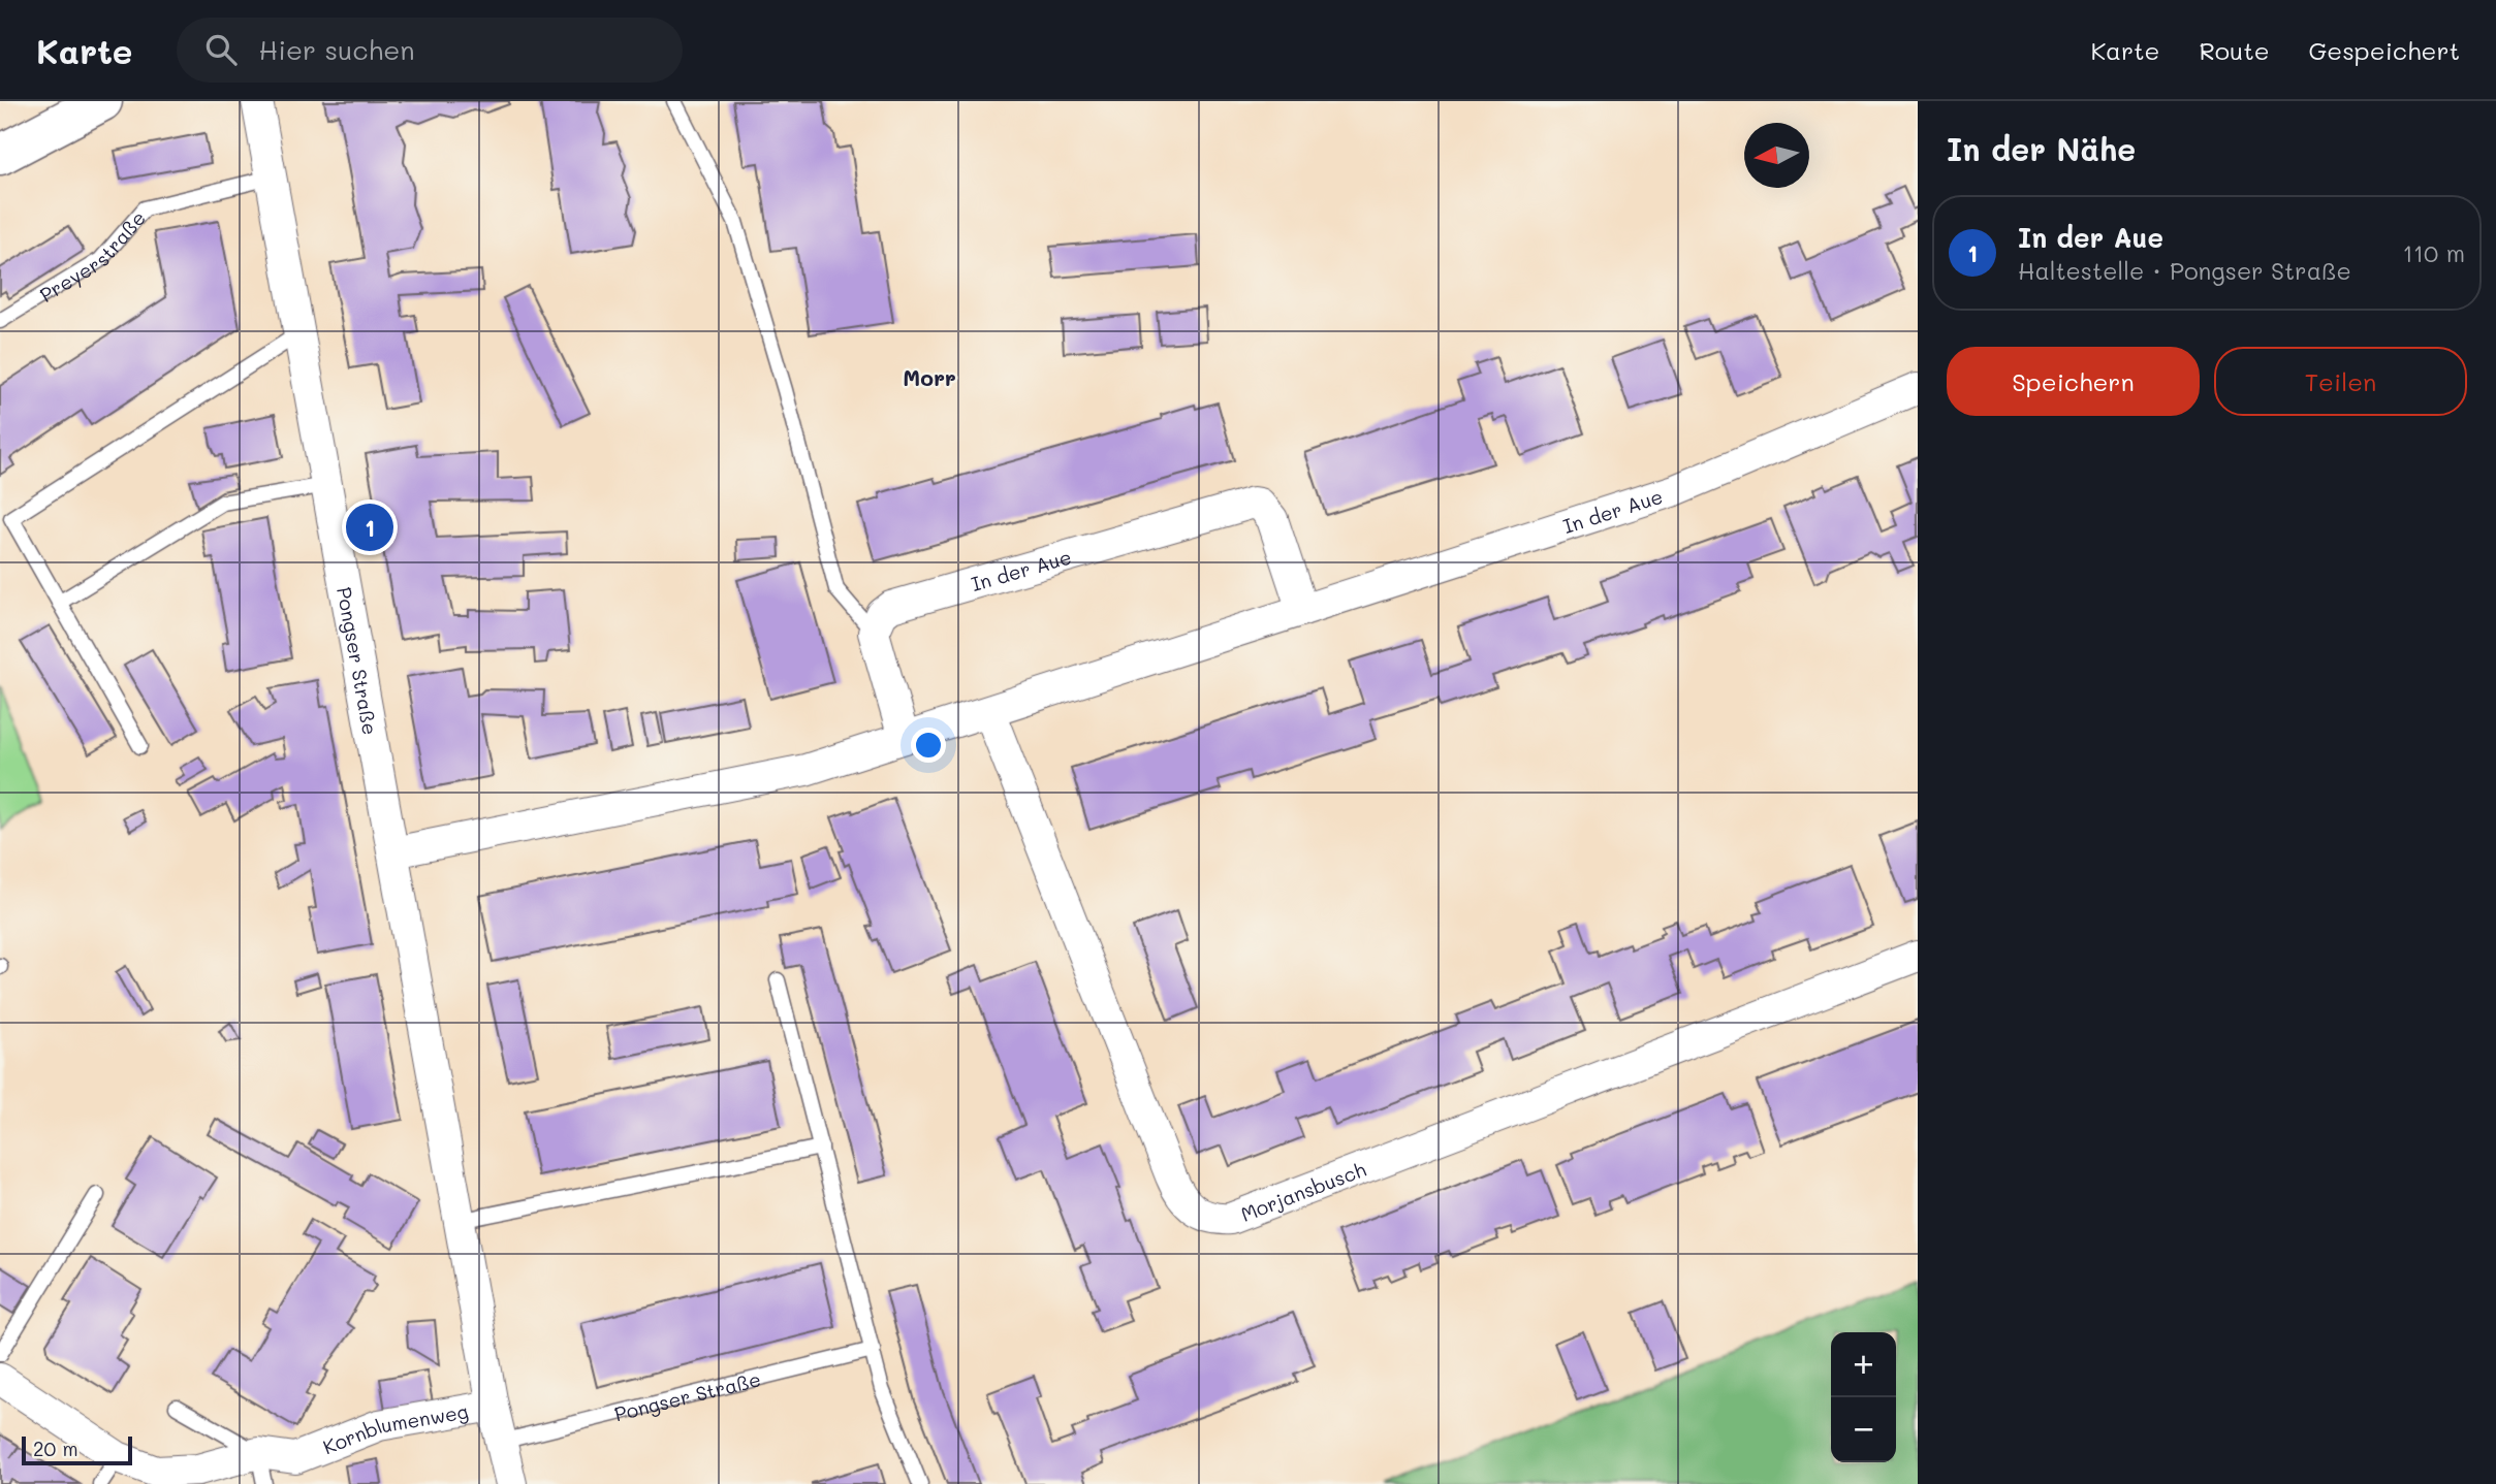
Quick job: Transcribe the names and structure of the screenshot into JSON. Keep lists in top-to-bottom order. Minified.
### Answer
{"streets":{"street":["In der Aue","Pongser Straße","Morjansbusch","Kornblumenweg"],"lane":["Preyerstraße"]},"crossings":[["Preyerstraße","Pongser Straße"],["In der Aue","Pongser Straße"],["In der Aue","Morjansbusch"],["Pongser Straße","Kornblumenweg"]],"districts":["Morr"],"scale_bar":"20 m","north":"left","page":{"header":"Karte","search":"Hier suchen","nav":["Karte","Route","Gespeichert"],"heading":"In der Nähe","list":[{"mark":"1","name":"In der Aue","note":"Haltestelle · Pongser Straße","value":"110 m"}],"buttons":["Speichern","Teilen"],"pins":"1","map_buttons":["+","−"],"scale":"20 m"}}
